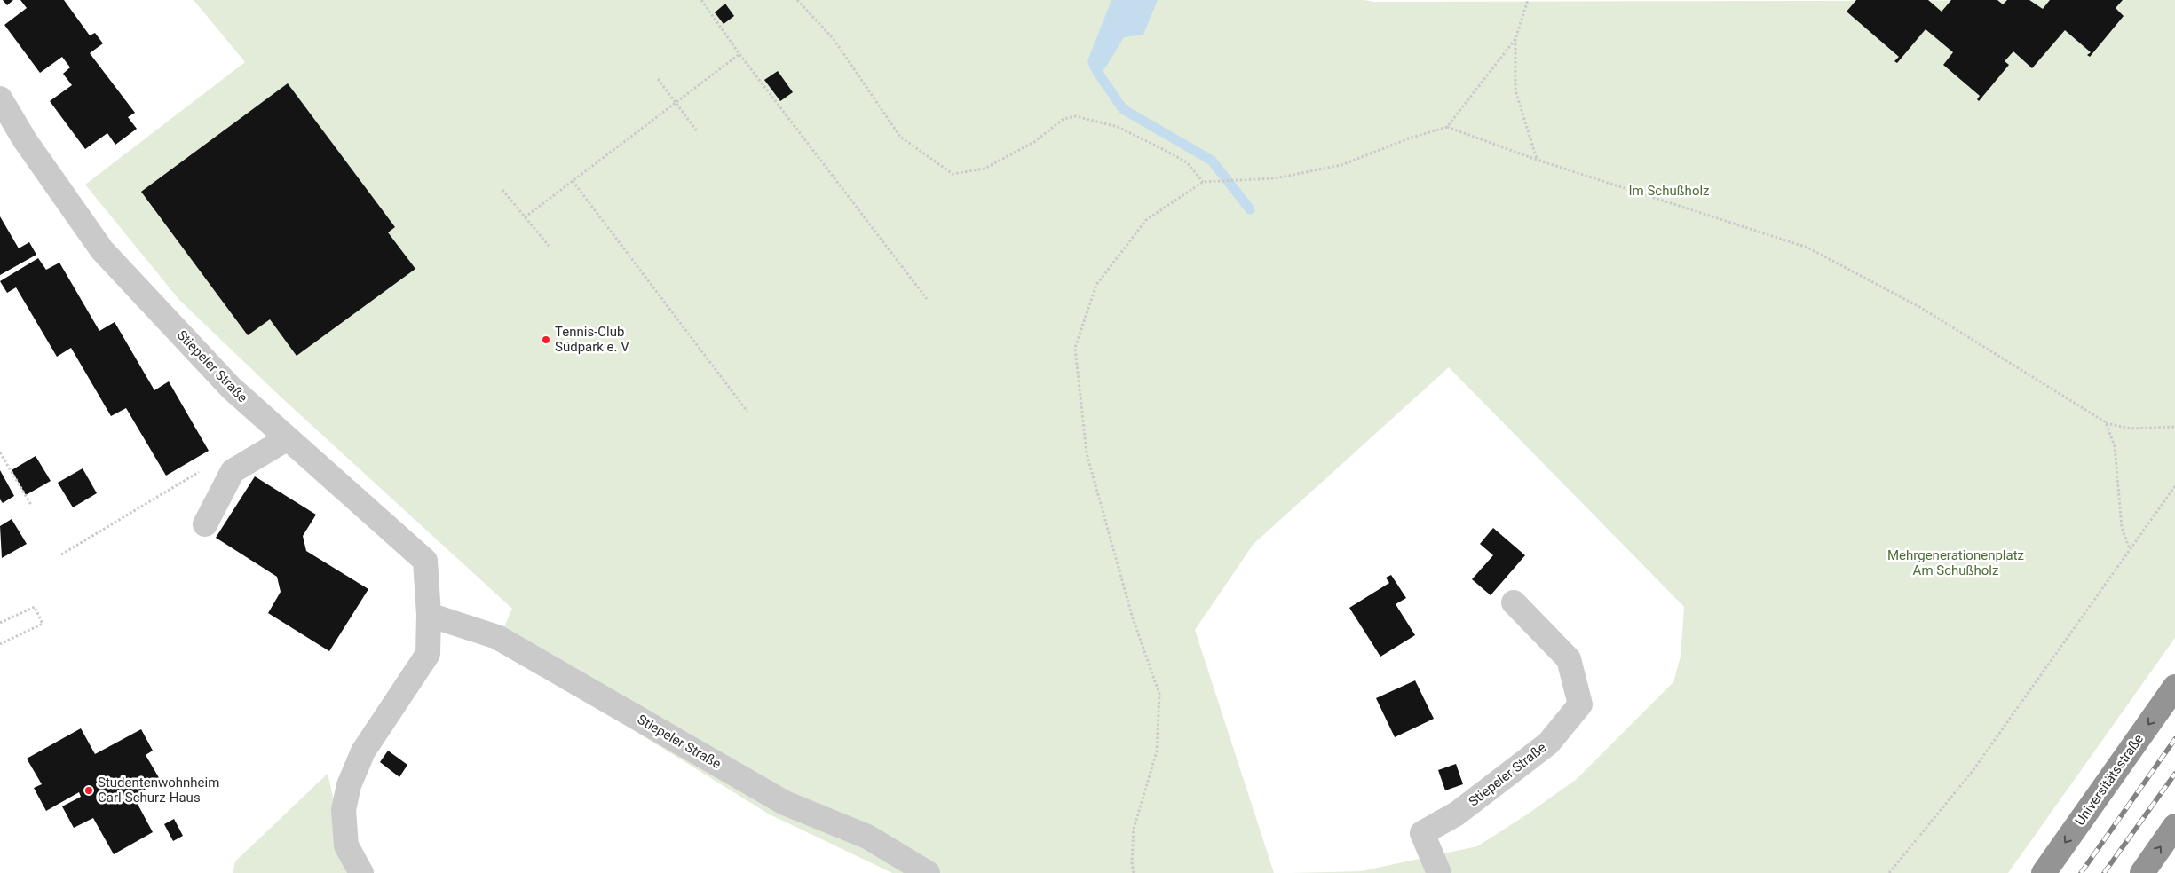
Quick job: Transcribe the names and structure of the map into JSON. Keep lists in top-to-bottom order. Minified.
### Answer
{"streets":{"highway":["Universitätsstraße"],"street":["Stiepeler Straße"]},"one_way":["Universitätsstraße"],"parks":["Im Schußholz","Mehrgenerationenplatz Am Schußholz"],"places":["Tennis-Club Südpark e. V","Studentenwohnheim Carl-Schurz-Haus"]}
